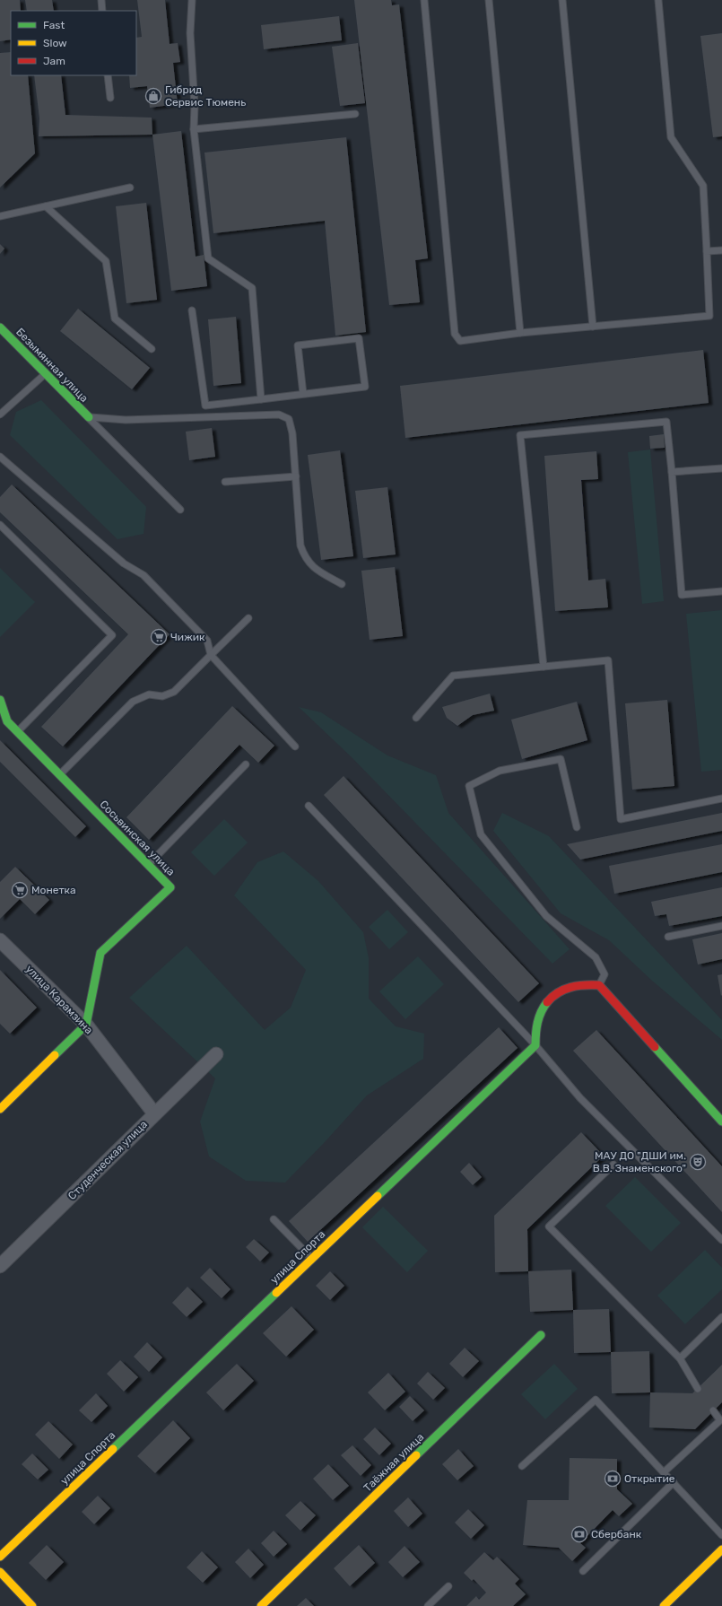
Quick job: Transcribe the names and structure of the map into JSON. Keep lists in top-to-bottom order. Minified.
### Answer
{"streets":{"street":["Безымянная улица","Сосьвинская улица","улица Карамзина","Студенческая улица","улица Спорта","Таёжная улица"]},"crossings":[["Сосьвинская улица","улица Карамзина"],["улица Карамзина","Студенческая улица"]],"places":{"shop":["Гибрид Сервис Тюмень"],"supermarket":["Чижик","Монетка"],"theatre":["МАУ ДО \"ДШИ им. В.В. Знаменского\""],"bank":["Открытие","Сбербанк"]},"legend":["Fast","Slow","Jam"]}
